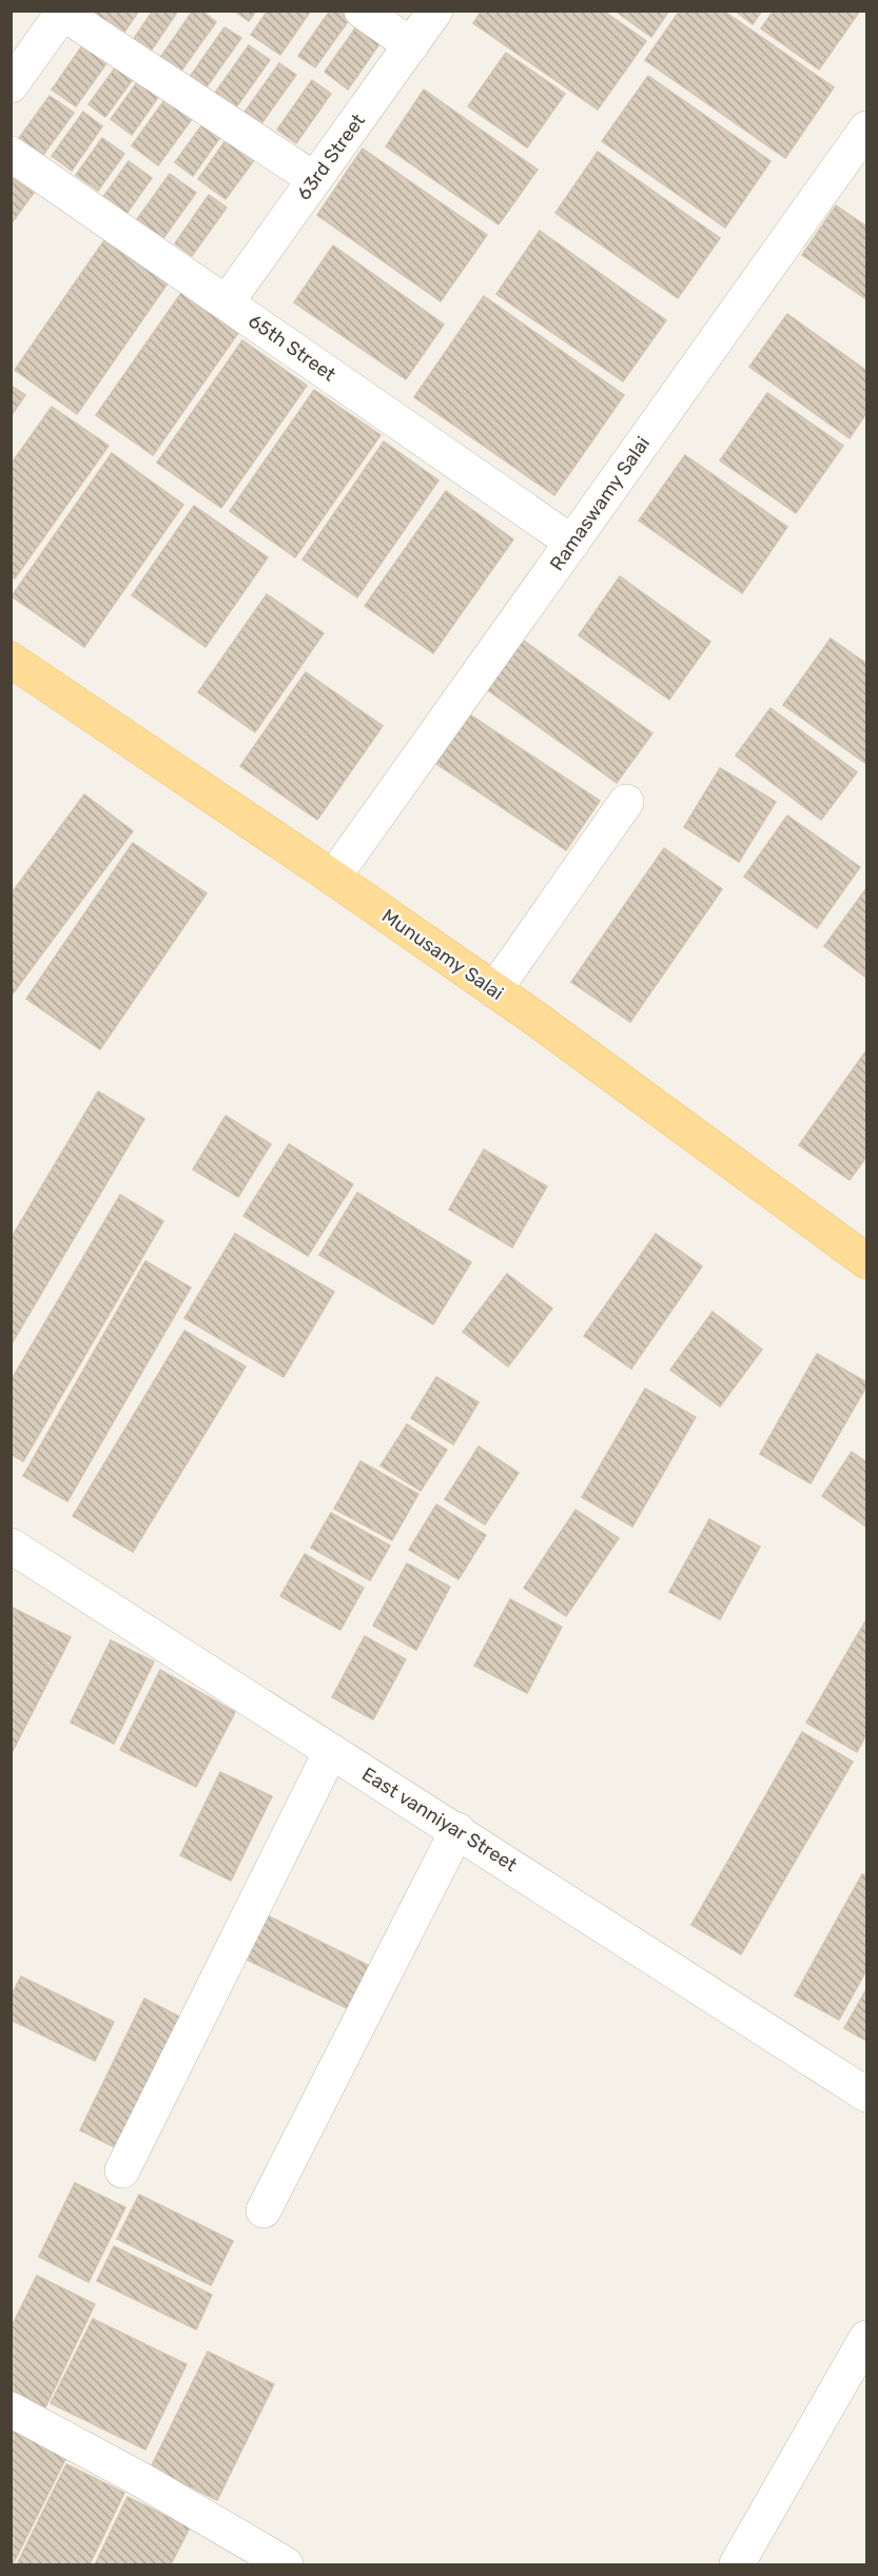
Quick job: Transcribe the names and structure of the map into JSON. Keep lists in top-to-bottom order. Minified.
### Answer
{"streets":{"main road":["Munusamy Salai"],"street":["63rd Street","65th Street","Ramaswamy Salai","East vanniyar Street"]},"crossings":[["63rd Street","65th Street"],["65th Street","Ramaswamy Salai"],["Ramaswamy Salai","Munusamy Salai"]]}
